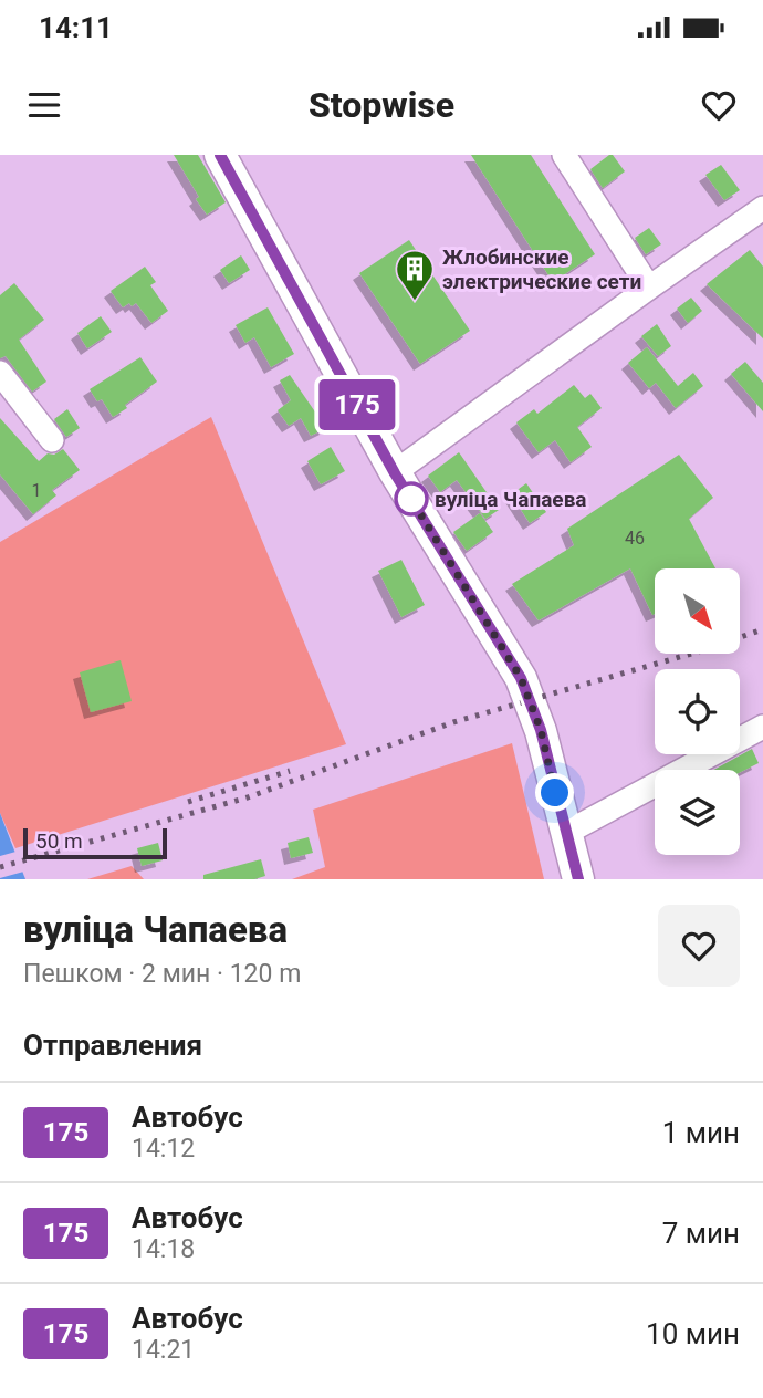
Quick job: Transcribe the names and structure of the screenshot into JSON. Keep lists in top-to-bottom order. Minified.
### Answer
{"places":{"building":["Жлобинские электрические сети"],"other":["вуліца Чапаева"]},"lines":["bus line 175"],"house_numbers":["1","46"],"scale_bar":"50 m","north":"bottom right","page":{"status":"14:11","header":"Stopwise","on_map":"175","scale":"50 m","heading":[["вуліца Чапаева","Пешком · 2 мин · 120 m"],"Отправления"],"list":[{"mark":"175","name":"Автобус","note":"14:12","value":"1 мин"},{"mark":"175","name":"Автобус","note":"14:18","value":"7 мин"},{"mark":"175","name":"Автобус","note":"14:21","value":"10 мин"}]}}
